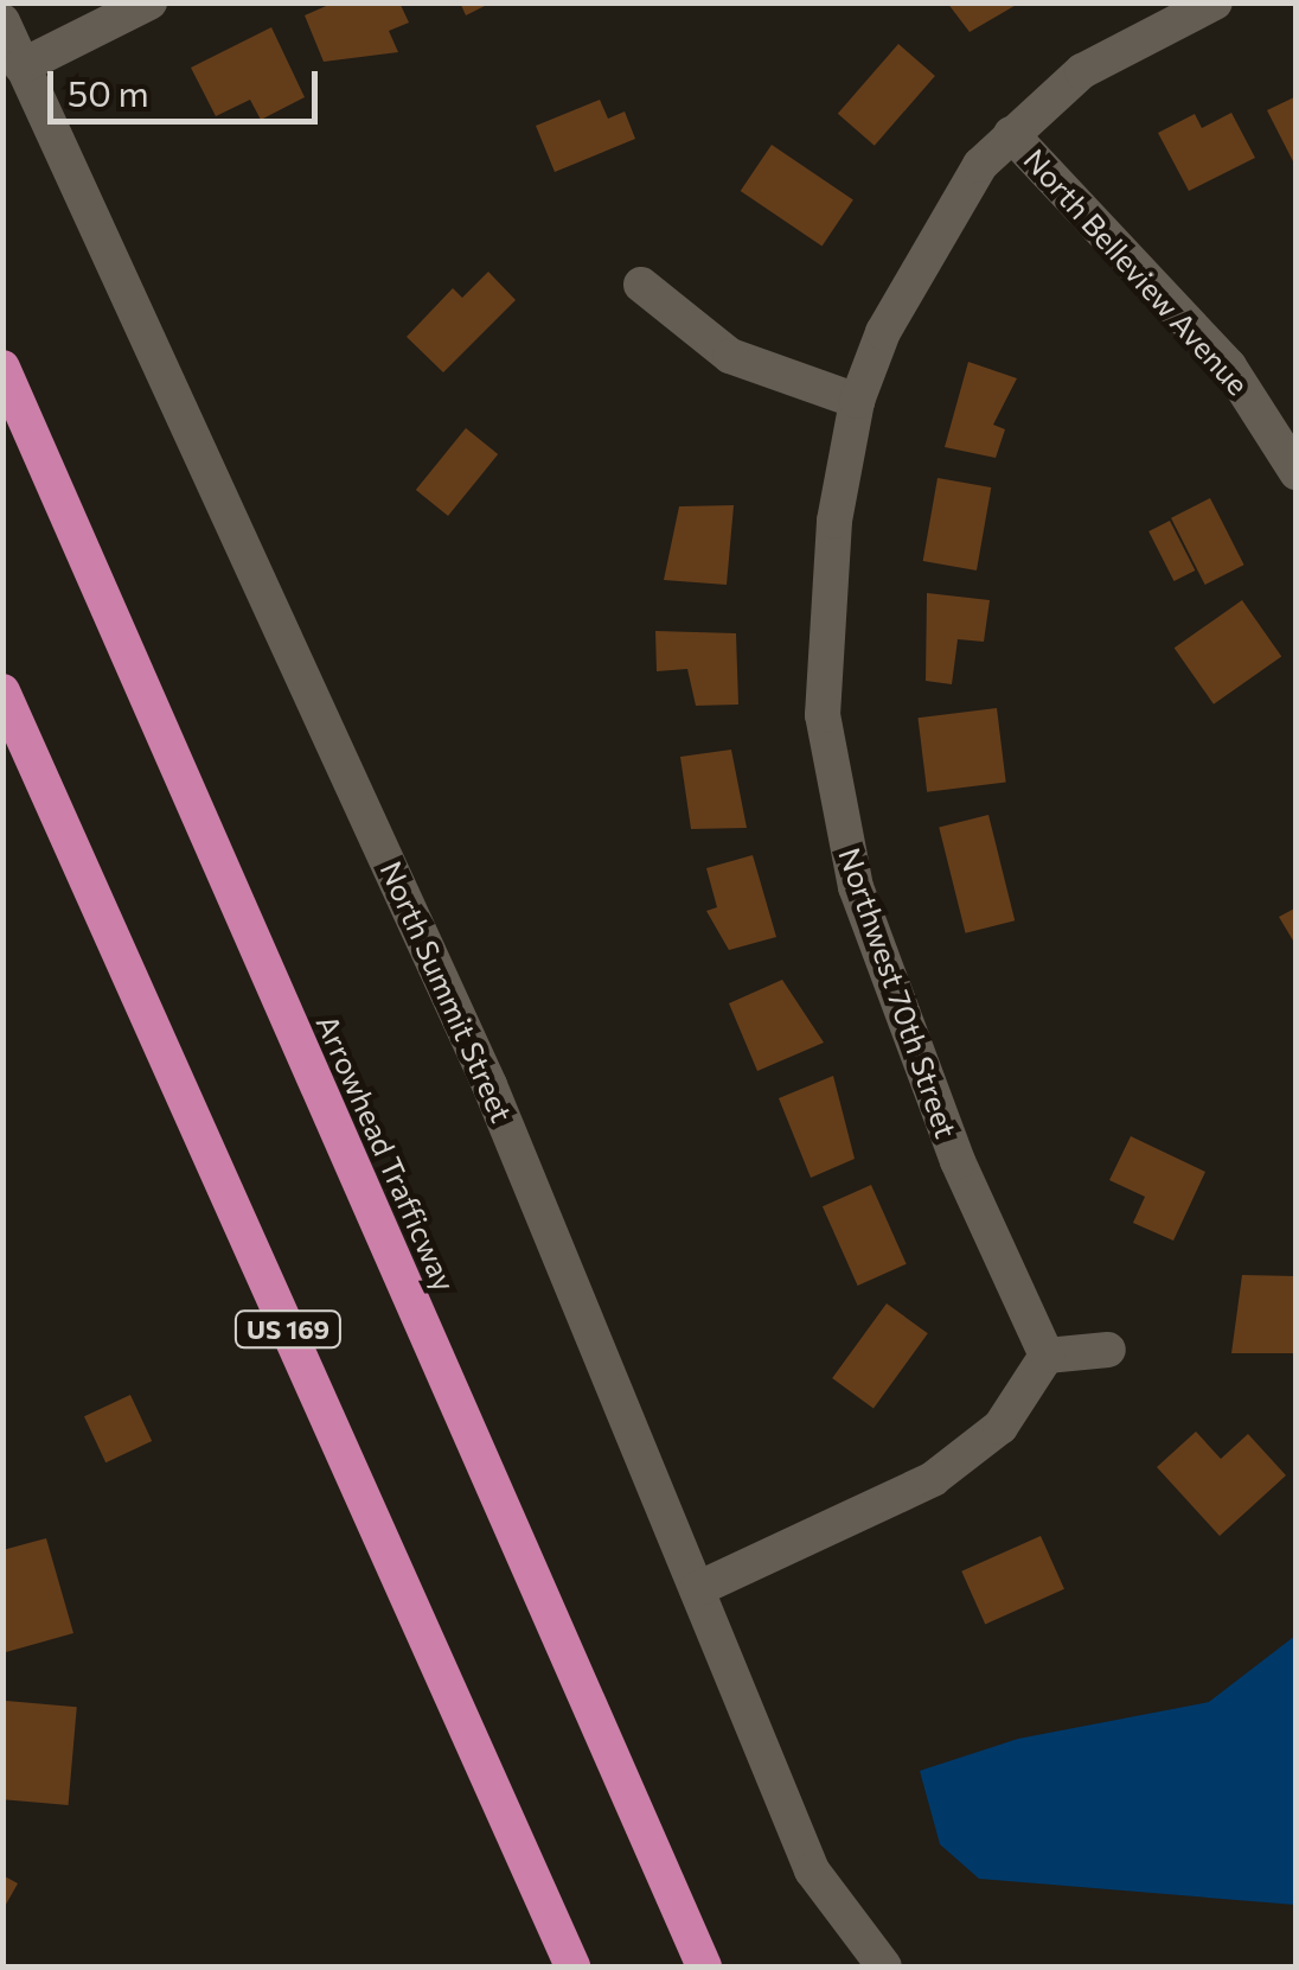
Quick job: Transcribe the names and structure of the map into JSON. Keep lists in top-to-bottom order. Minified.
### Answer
{"streets":{"highway":["Arrowhead Trafficway","US 169"],"street":["North Belleview Avenue","North Summit Street","Northwest 70th Street"]},"crossings":[["North Belleview Avenue","Northwest 70th Street"]],"scale_bar":"50 m"}
